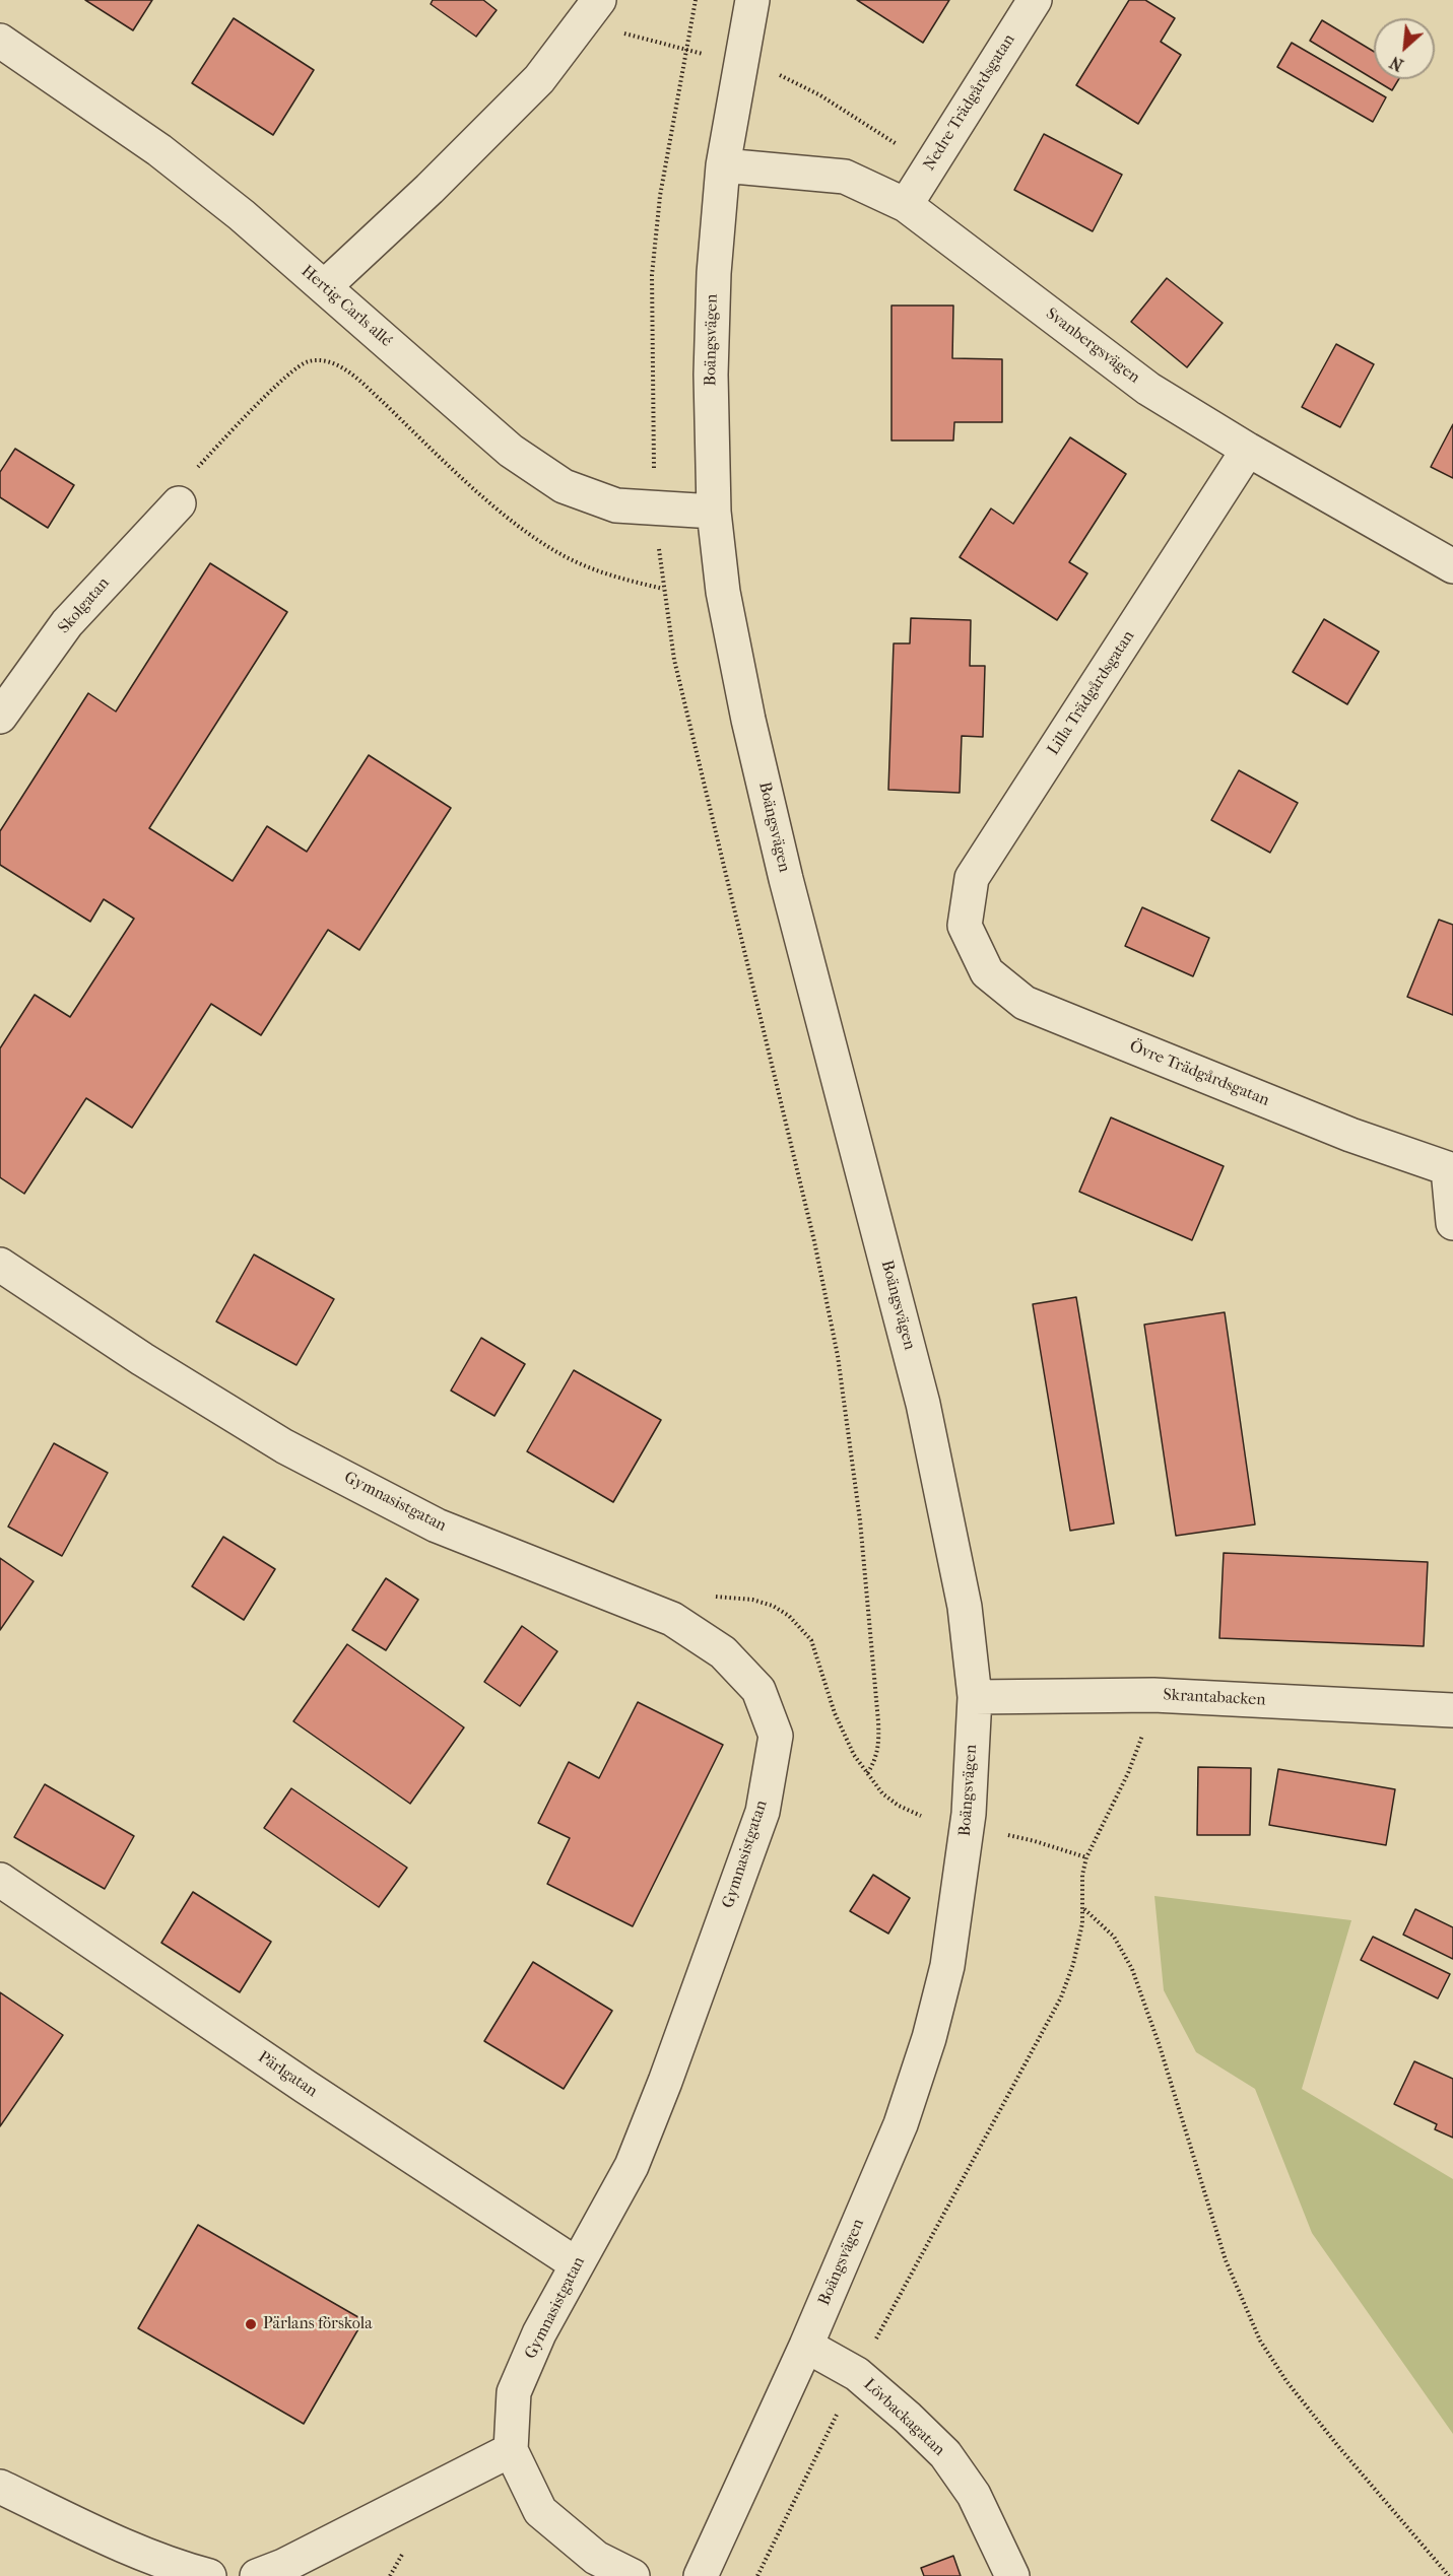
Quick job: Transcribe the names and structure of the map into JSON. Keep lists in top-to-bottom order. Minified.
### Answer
{"streets":{"street":["Nedre Trädgårdsgatan","Hertig Carls allé","Boängsvägen","Svanbergsvägen","Skolgatan","Lilla Trädgårdsgatan","Övre Trädgårdsgatan","Gymnasistgatan","Skrantabacken","Pärlgatan","Lövbackagatan"]},"crossings":[["Nedre Trädgårdsgatan","Svanbergsvägen"],["Hertig Carls allé","Boängsvägen"],["Boängsvägen","Svanbergsvägen"],["Boängsvägen","Skrantabacken"],["Boängsvägen","Lövbackagatan"],["Svanbergsvägen","Lilla Trädgårdsgatan"],["Lilla Trädgårdsgatan","Övre Trädgårdsgatan"],["Gymnasistgatan","Pärlgatan"]],"places":["Pärlans förskola"],"north":"bottom left"}
